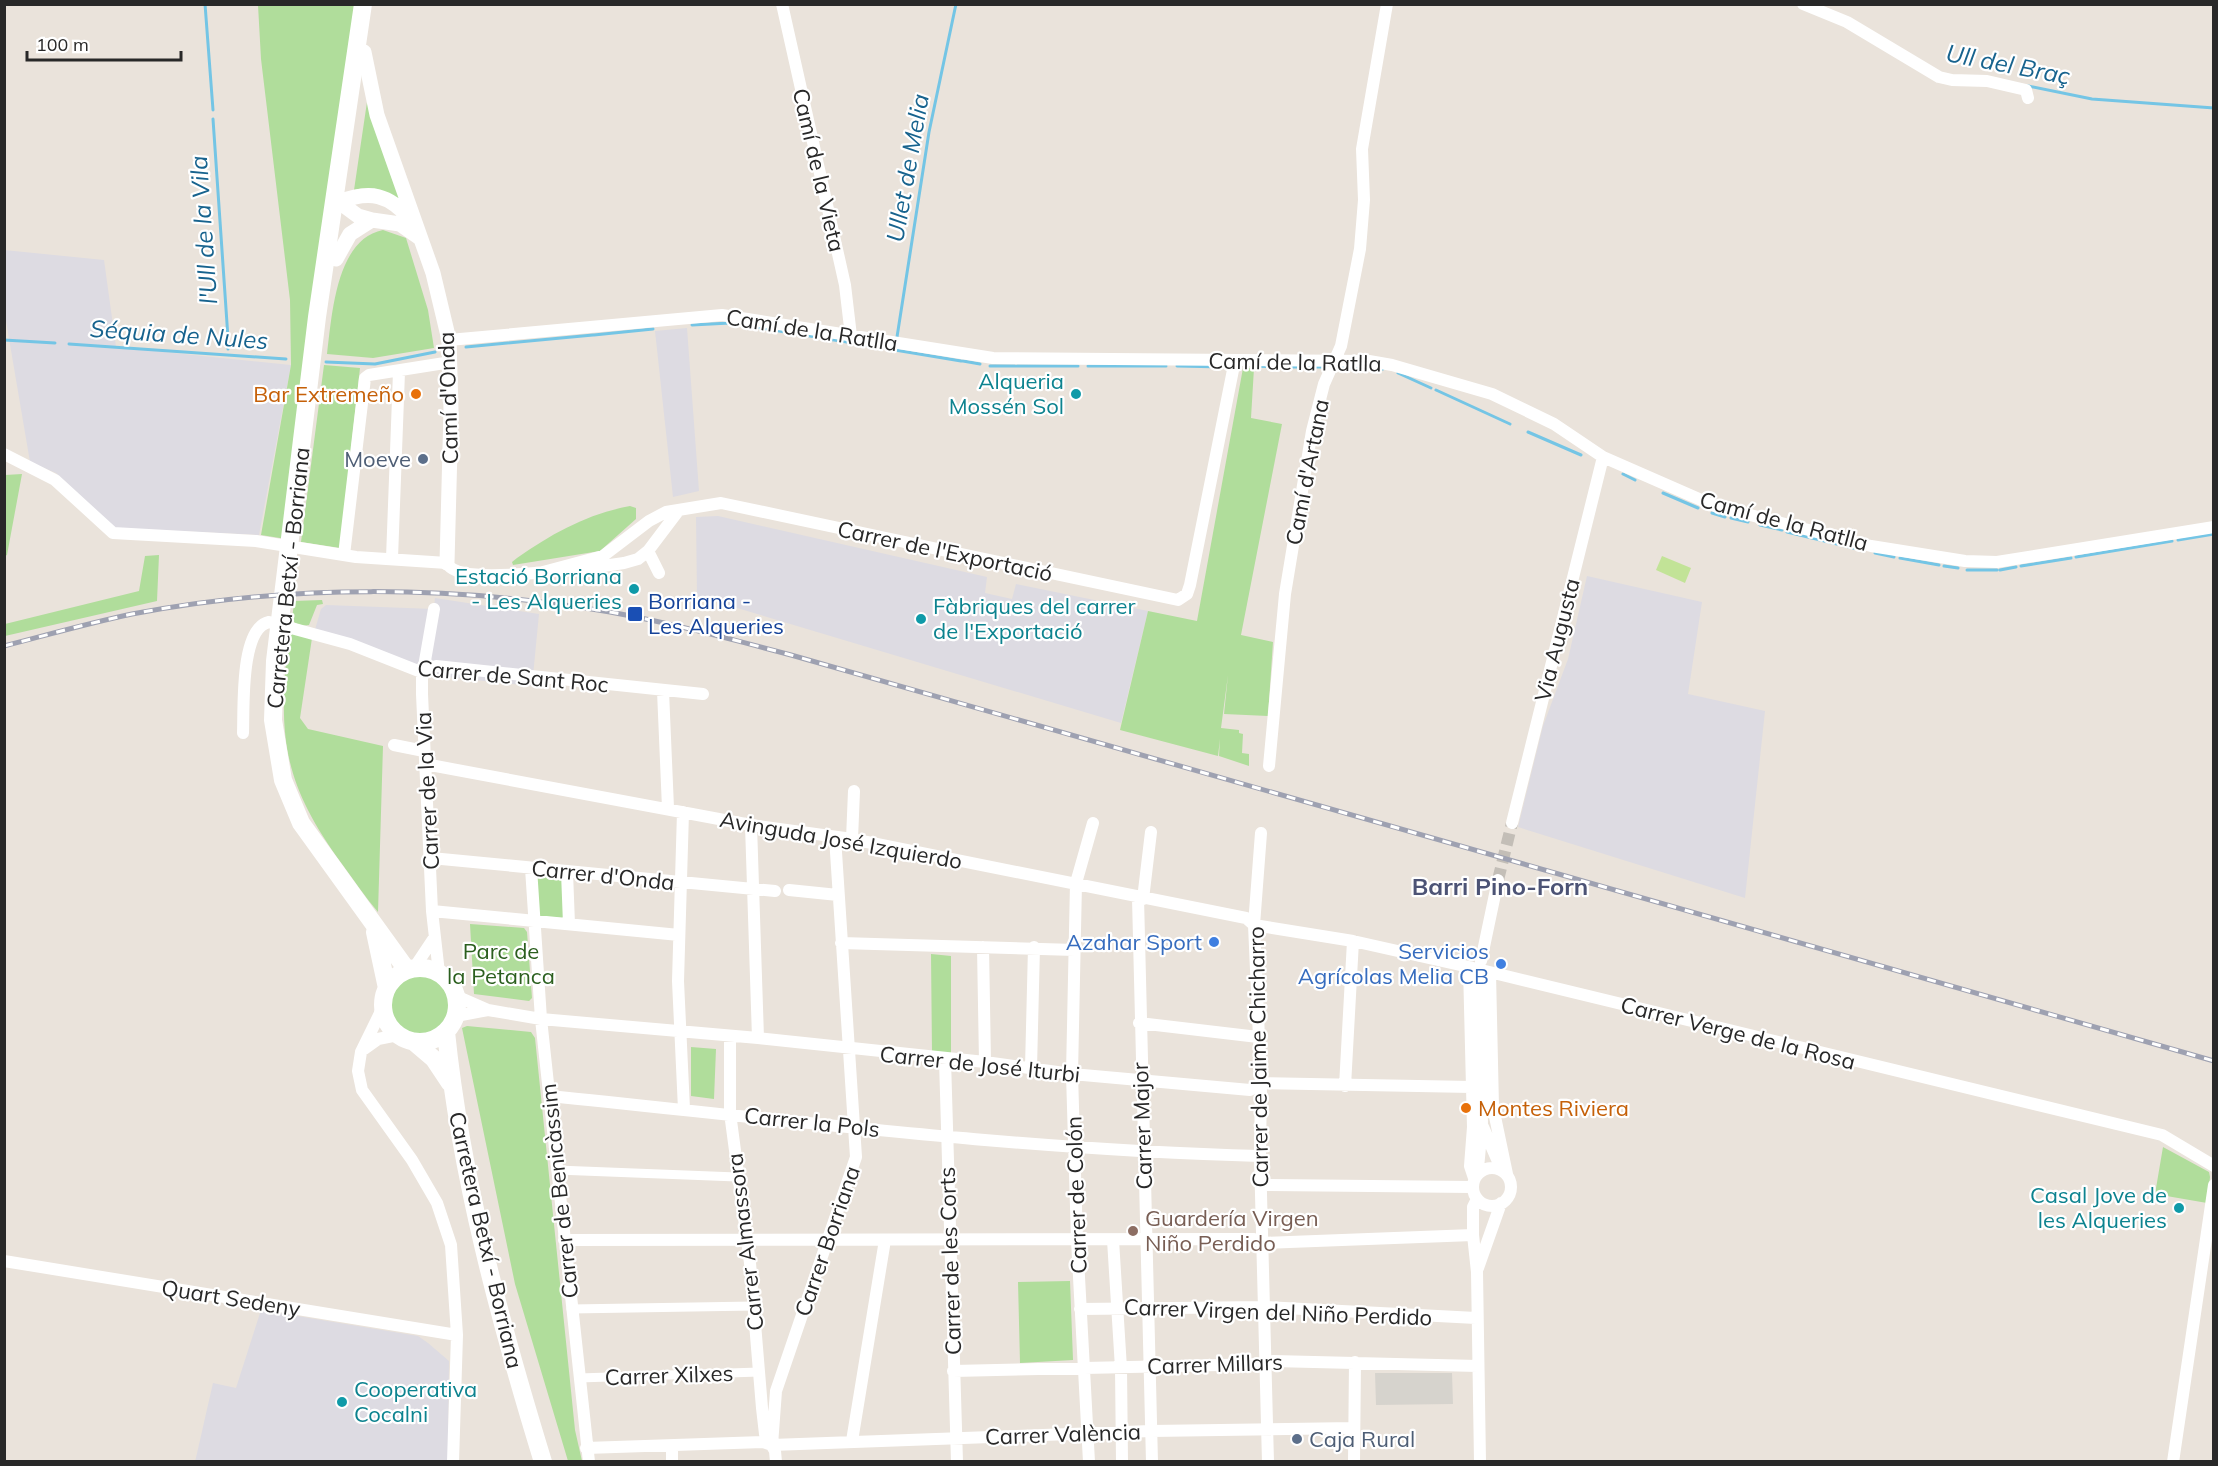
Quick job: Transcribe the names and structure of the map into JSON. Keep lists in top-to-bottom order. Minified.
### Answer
{"streets":{"main road":["Carretera Betxí - Borriana"],"street":["Camí de la Vieta","Camí de la Ratlla","Camí d'Onda","Camí d'Artana","Carrer de l'Exportació","Via Augusta","Carrer de Sant Roc","Carrer de la Via","Avinguda José Izquierdo","Carrer d'Onda","Carrer Verge de la Rosa","Carrer de Jaime Chicharro","Carrer de José Iturbi","Carrer la Pols","Carrer Major","Carrer de Benicàssim","Carrer de Colón","Carrer Borriana","Carrer Almassora","Carrer de les Corts","Quart Sedeny","Carrer Virgen del Niño Perdido","Carrer Millars","Carrer Xilxes","Carrer València"]},"crossings":[["Camí de la Vieta","Camí de la Ratlla"],["Camí de la Ratlla","Camí d'Onda"],["Camí de la Ratlla","Camí d'Artana"],["Camí de la Ratlla","Carrer de l'Exportació"],["Camí de la Ratlla","Via Augusta"],["Camí d'Onda","Carretera Betxí - Borriana"],["Carretera Betxí - Borriana","Carrer de la Via"],["Carretera Betxí - Borriana","Carrer de José Iturbi"],["Carrer de Sant Roc","Carrer de la Via"],["Carrer de la Via","Avinguda José Izquierdo"],["Carrer de la Via","Carrer d'Onda"],["Carrer de la Via","Carrer de José Iturbi"],["Avinguda José Izquierdo","Carrer Verge de la Rosa"],["Avinguda José Izquierdo","Carrer de Jaime Chicharro"],["Avinguda José Izquierdo","Carrer Major"],["Avinguda José Izquierdo","Carrer de Colón"],["Avinguda José Izquierdo","Carrer Borriana"],["Carrer d'Onda","Carrer de Benicàssim"],["Carrer Verge de la Rosa","Carrer de Jaime Chicharro"],["Carrer de Jaime Chicharro","Carrer de José Iturbi"],["Carrer de Jaime Chicharro","Carrer la Pols"],["Carrer de Jaime Chicharro","Carrer Virgen del Niño Perdido"],["Carrer de Jaime Chicharro","Carrer Millars"],["Carrer de Jaime Chicharro","Carrer València"],["Carrer de José Iturbi","Carrer Major"],["Carrer de José Iturbi","Carrer de Benicàssim"],["Carrer de José Iturbi","Carrer de Colón"],["Carrer de José Iturbi","Carrer Borriana"],["Carrer de José Iturbi","Carrer Almassora"],["Carrer de José Iturbi","Carrer de les Corts"],["Carrer la Pols","Carrer Major"],["Carrer la Pols","Carrer de Benicàssim"],["Carrer la Pols","Carrer de Colón"],["Carrer la Pols","Carrer Borriana"],["Carrer la Pols","Carrer Almassora"],["Carrer la Pols","Carrer de les Corts"],["Carrer Major","Carrer Virgen del Niño Perdido"],["Carrer Major","Carrer Millars"],["Carrer Major","Carrer València"],["Carrer de Benicàssim","Carrer Xilxes"],["Carrer de Benicàssim","Carrer València"],["Carrer de Colón","Carrer Virgen del Niño Perdido"],["Carrer de Colón","Carrer Millars"],["Carrer de Colón","Carrer València"],["Carrer Borriana","Carrer Almassora"],["Carrer Borriana","Carrer València"],["Carrer Almassora","Carrer Xilxes"],["Carrer Almassora","Carrer València"],["Carrer de les Corts","Carrer Millars"],["Carrer de les Corts","Carrer València"]],"districts":["Barri Pino-Forn"],"water":["Ull del Braç","Ullet de Melia","l'Ull de la Vila","Séquia de Nules"],"parks":["Parc de la Petanca"],"places":{"other":["Bar Extremeño","Alqueria Mossén Sol","Moeve","Estació Borriana - Les Alqueries","Fàbriques del carrer de l'Exportació","Azahar Sport","Servicios Agrícolas Melia CB","Montes Riviera","Casal Jove de les Alqueries","Guardería Virgen Niño Perdido","Cooperativa Cocalni","Caja Rural"],"transit":["Borriana - Les Alqueries"]},"scale_bar":"100 m"}
